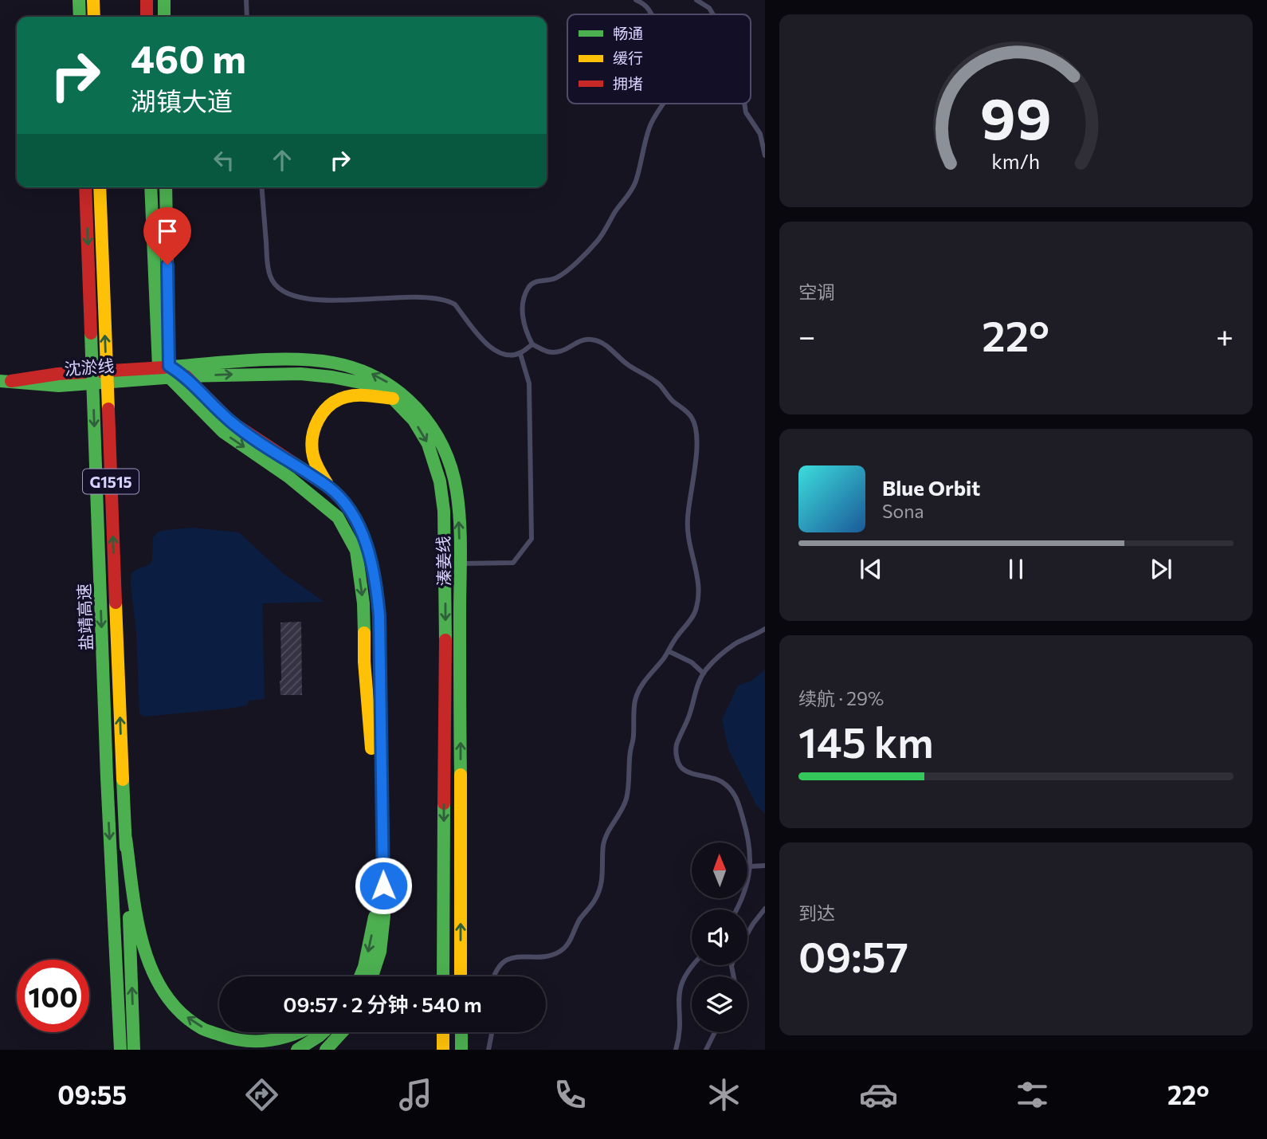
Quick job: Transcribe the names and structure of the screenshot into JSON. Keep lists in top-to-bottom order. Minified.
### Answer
{"streets":{"main road":["沈淤线","G1515","溱姜线","盐靖高速"]},"crossings":[["沈淤线","溱姜线"]],"legend":["畅通","缓行","拥堵"],"north":"top","page":{"turn":["460 m","湖镇大道"],"tile":["空调",["续航 · 29%","145 km"],["到达","09:57"]],"heat":["−","22°","+"],"song":["Blue Orbit","Sona"],"limit":"100","trip":"09:57 · 2 分钟 · 540 m","tabs":["09:55","22°"],"gauge":["99","km/h"]}}
